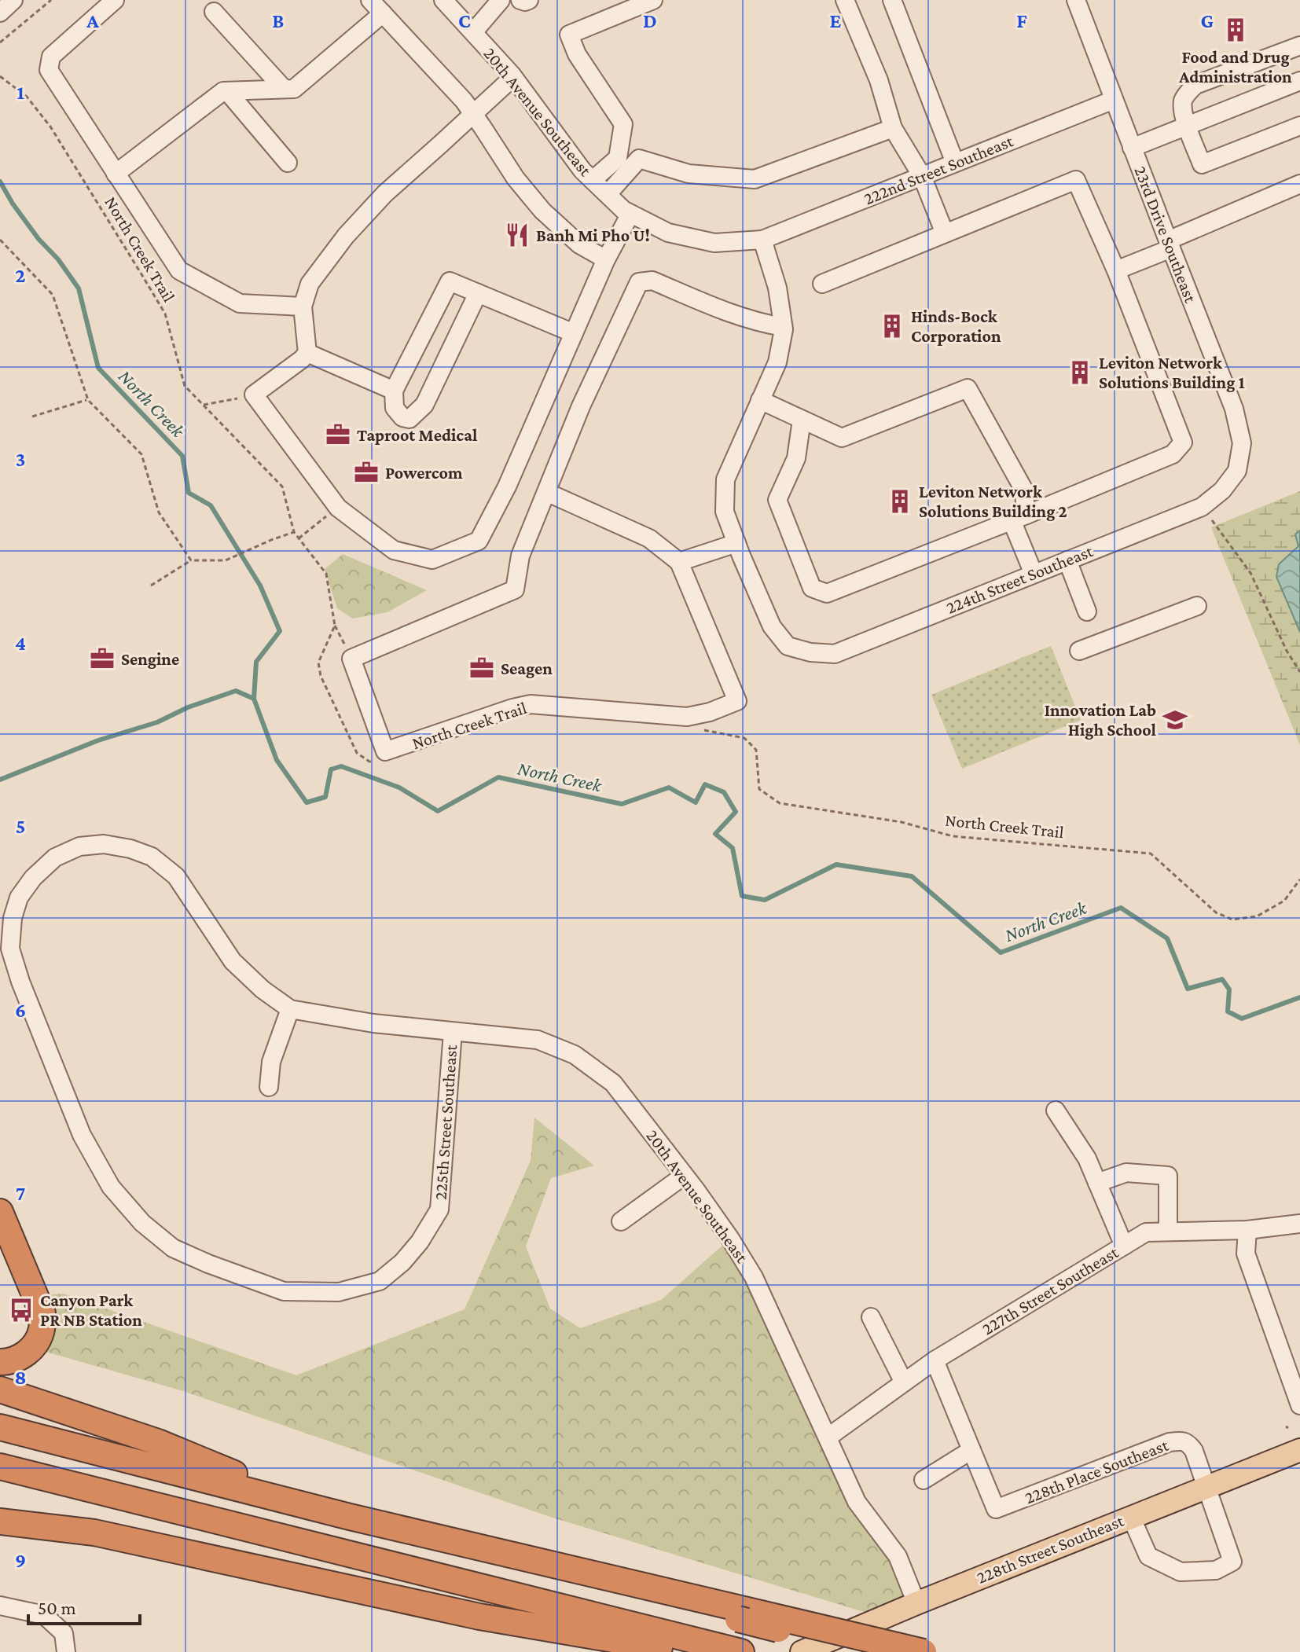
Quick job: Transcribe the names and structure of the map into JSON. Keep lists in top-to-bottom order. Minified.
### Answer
{"streets":{"main road":["228th Street Southeast"],"street":["20th Avenue Southeast","222nd Street Southeast","23rd Drive Southeast","224th Street Southeast","225th Street Southeast","227th Street Southeast","228th Place Southeast"],"path":["North Creek Trail"]},"crossings":[["20th Avenue Southeast","222nd Street Southeast"],["20th Avenue Southeast","225th Street Southeast"],["20th Avenue Southeast","227th Street Southeast"],["20th Avenue Southeast","228th Street Southeast"],["222nd Street Southeast","23rd Drive Southeast"],["23rd Drive Southeast","224th Street Southeast"],["228th Place Southeast","228th Street Southeast"]],"water":["North Creek"],"places":{"building":["Food and Drug Administration","Hinds-Bock Corporation","Leviton Network Solutions Building 1","Leviton Network Solutions Building 2"],"restaurant":["Banh Mi Pho U!"],"office":["Taproot Medical","Powercom","Sengine","Seagen"],"school or university":["Innovation Lab High School"],"bus stop":["Canyon Park PR NB Station"]},"scale_bar":"50 m","grid":{"columns":["A","B","C","D","E","F","G"],"rows":["1","2","3","4","5","6","7","8","9"]}}
